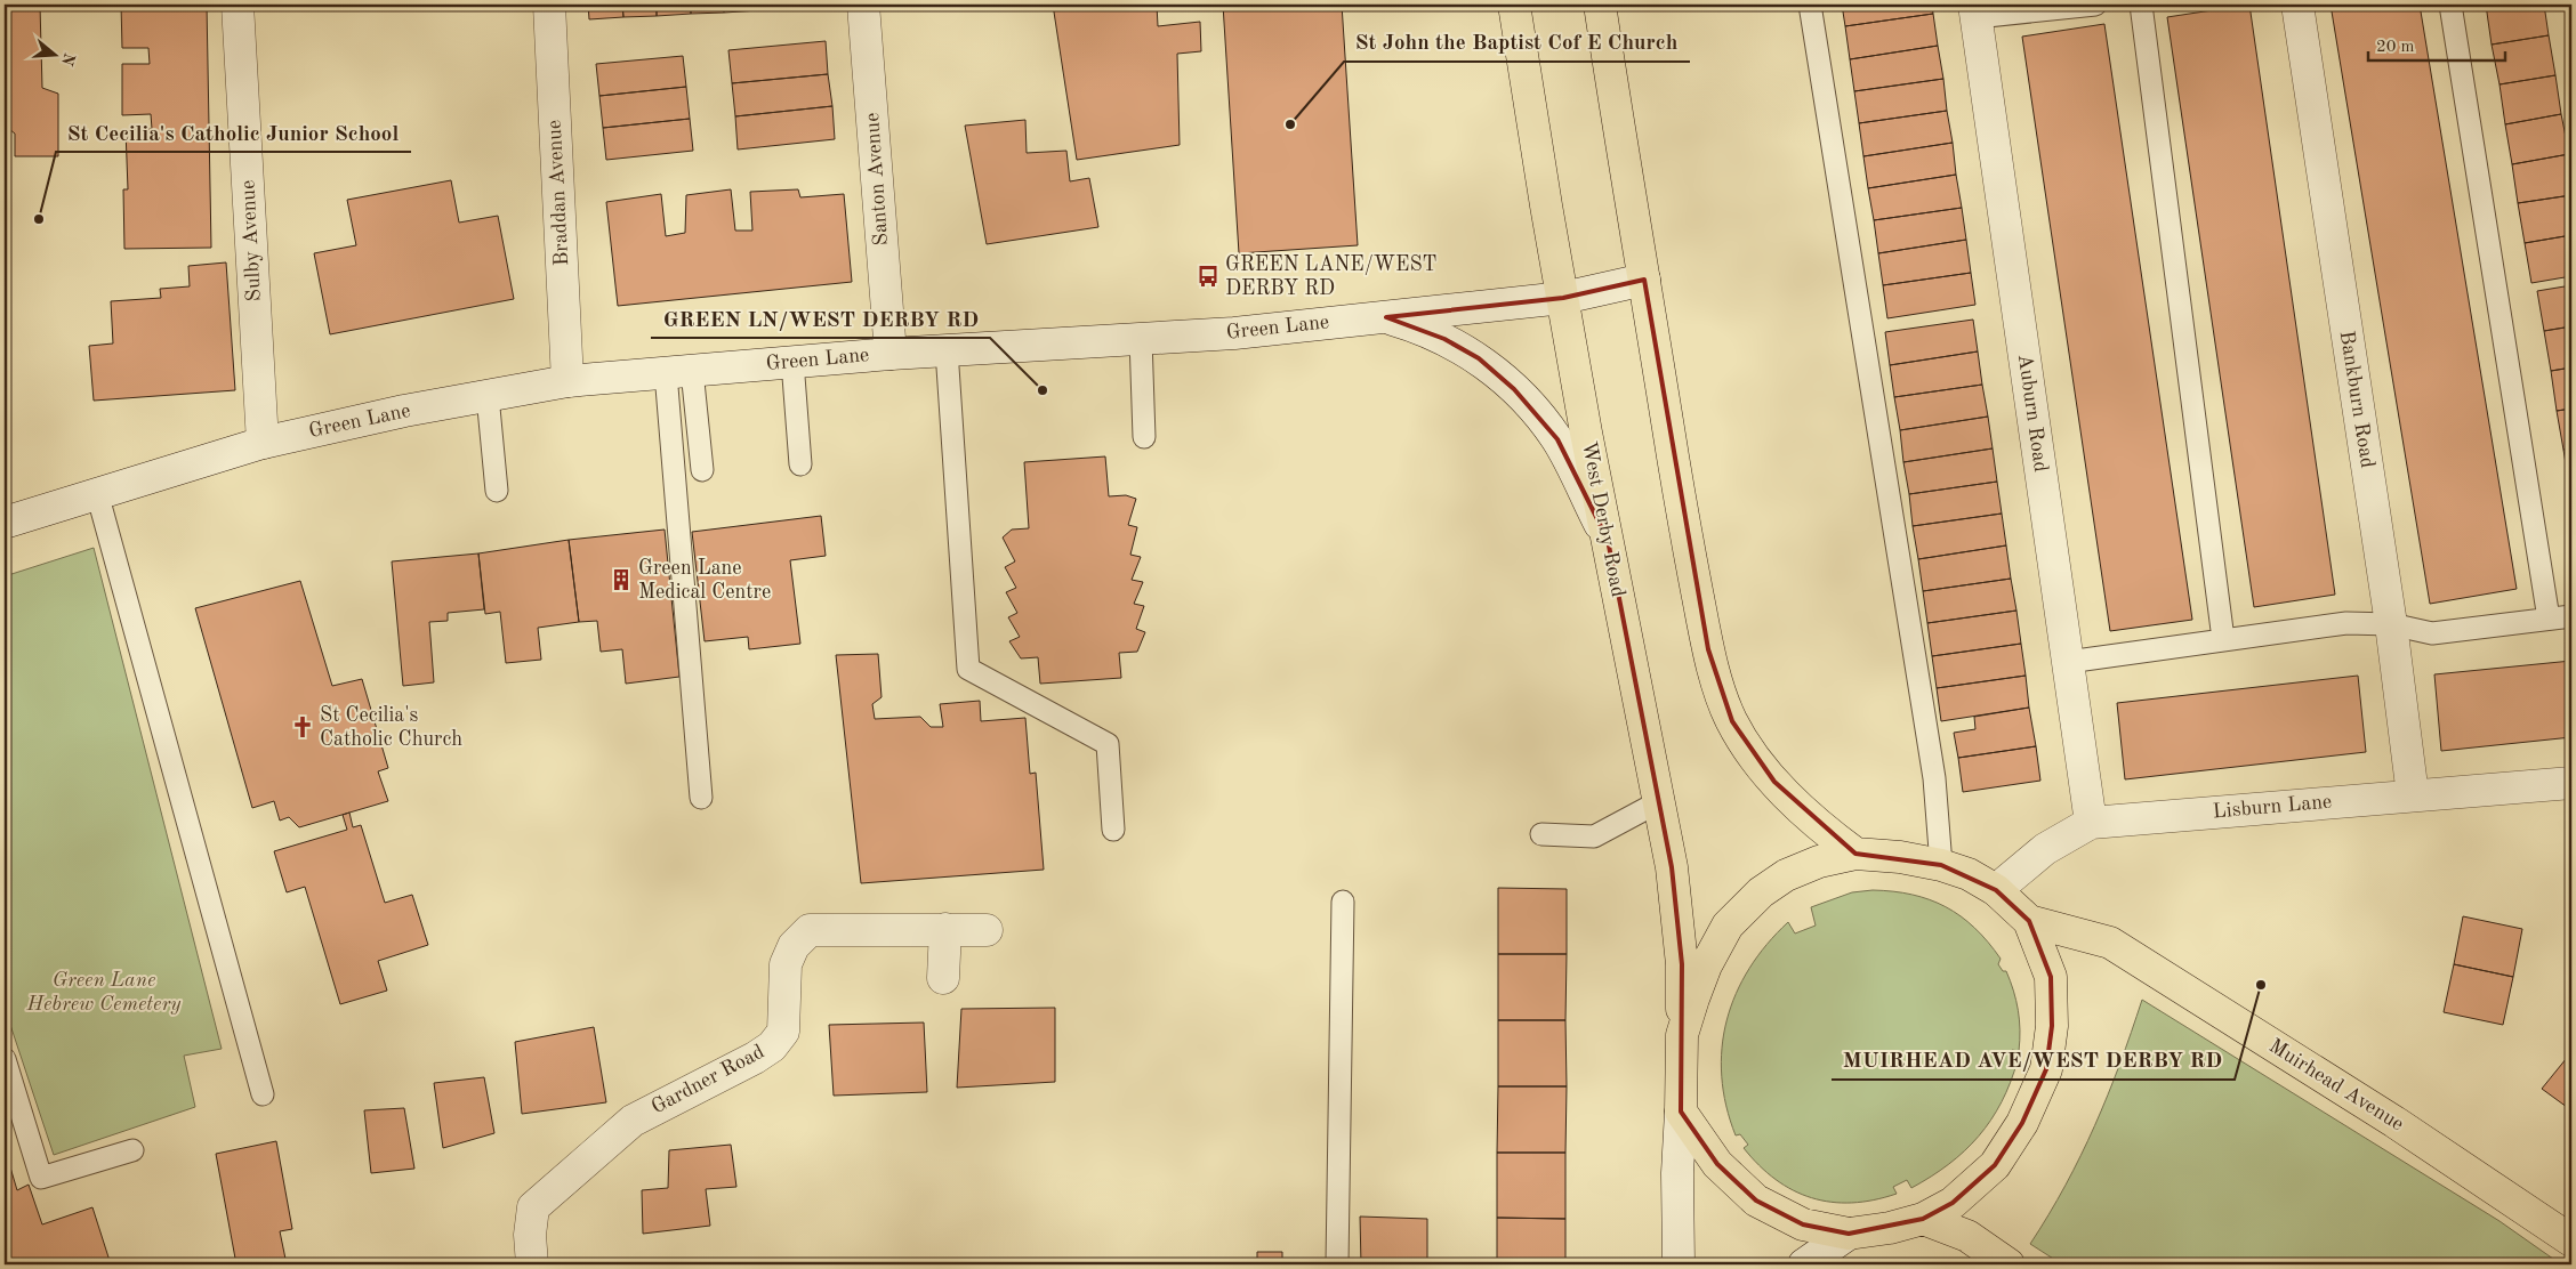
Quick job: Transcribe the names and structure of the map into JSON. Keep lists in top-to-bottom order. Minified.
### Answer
{"streets":{"highway":["West Derby Road","Muirhead Avenue"],"street":["Santon Avenue","Braddan Avenue","Sulby Avenue","Green Lane","Bankburn Road","Auburn Road","Lisburn Lane","Gardner Road"]},"crossings":[["Santon Avenue","Green Lane"],["Braddan Avenue","Green Lane"],["Sulby Avenue","Green Lane"],["Green Lane","West Derby Road"],["Bankburn Road","Lisburn Lane"],["Auburn Road","Lisburn Lane"]],"parks":["Green Lane Hebrew Cemetery"],"places":{"other":["St John the Baptist Cof E Church","St Cecilia's Catholic Junior School","GREEN LN/WEST DERBY RD","MUIRHEAD AVE/WEST DERBY RD"],"bus stop":["GREEN LANE/WEST DERBY RD"],"building":["Green Lane Medical Centre"],"church":["St Cecilia's Catholic Church"]},"scale_bar":"20 m","north":"right"}
